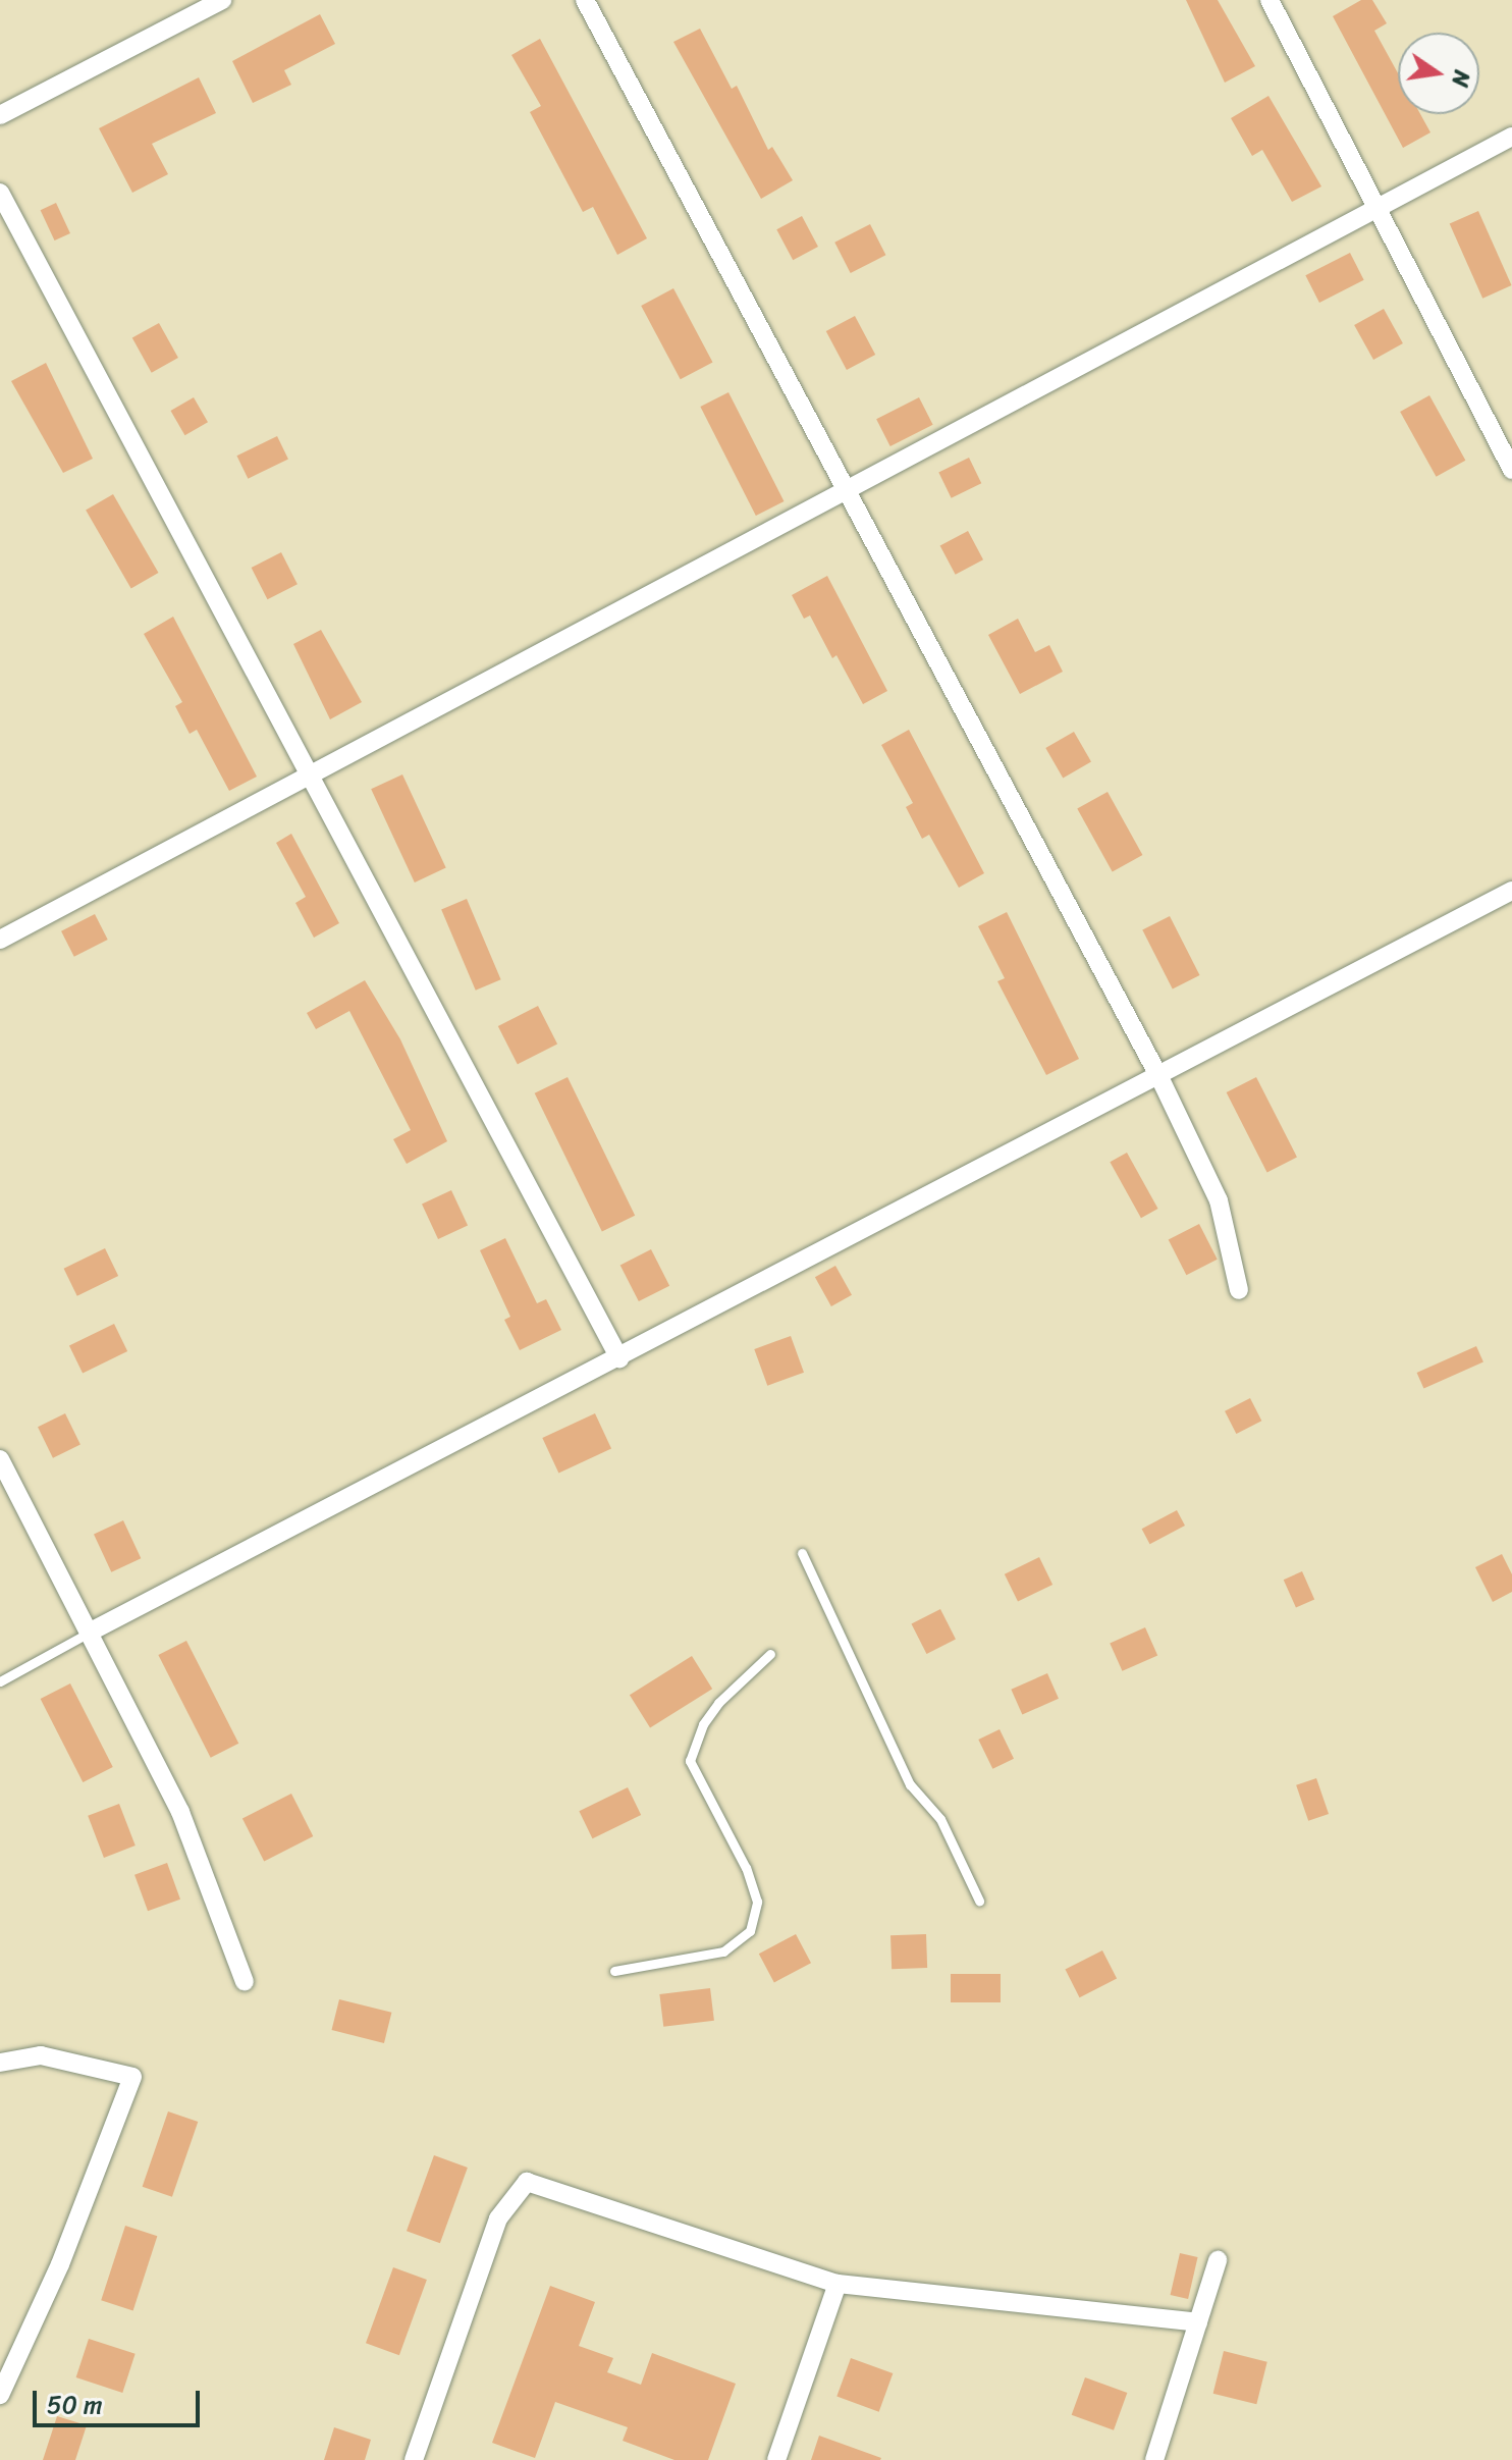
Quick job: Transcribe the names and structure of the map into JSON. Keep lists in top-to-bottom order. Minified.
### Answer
{"scale_bar":"50 m","north":"right"}
